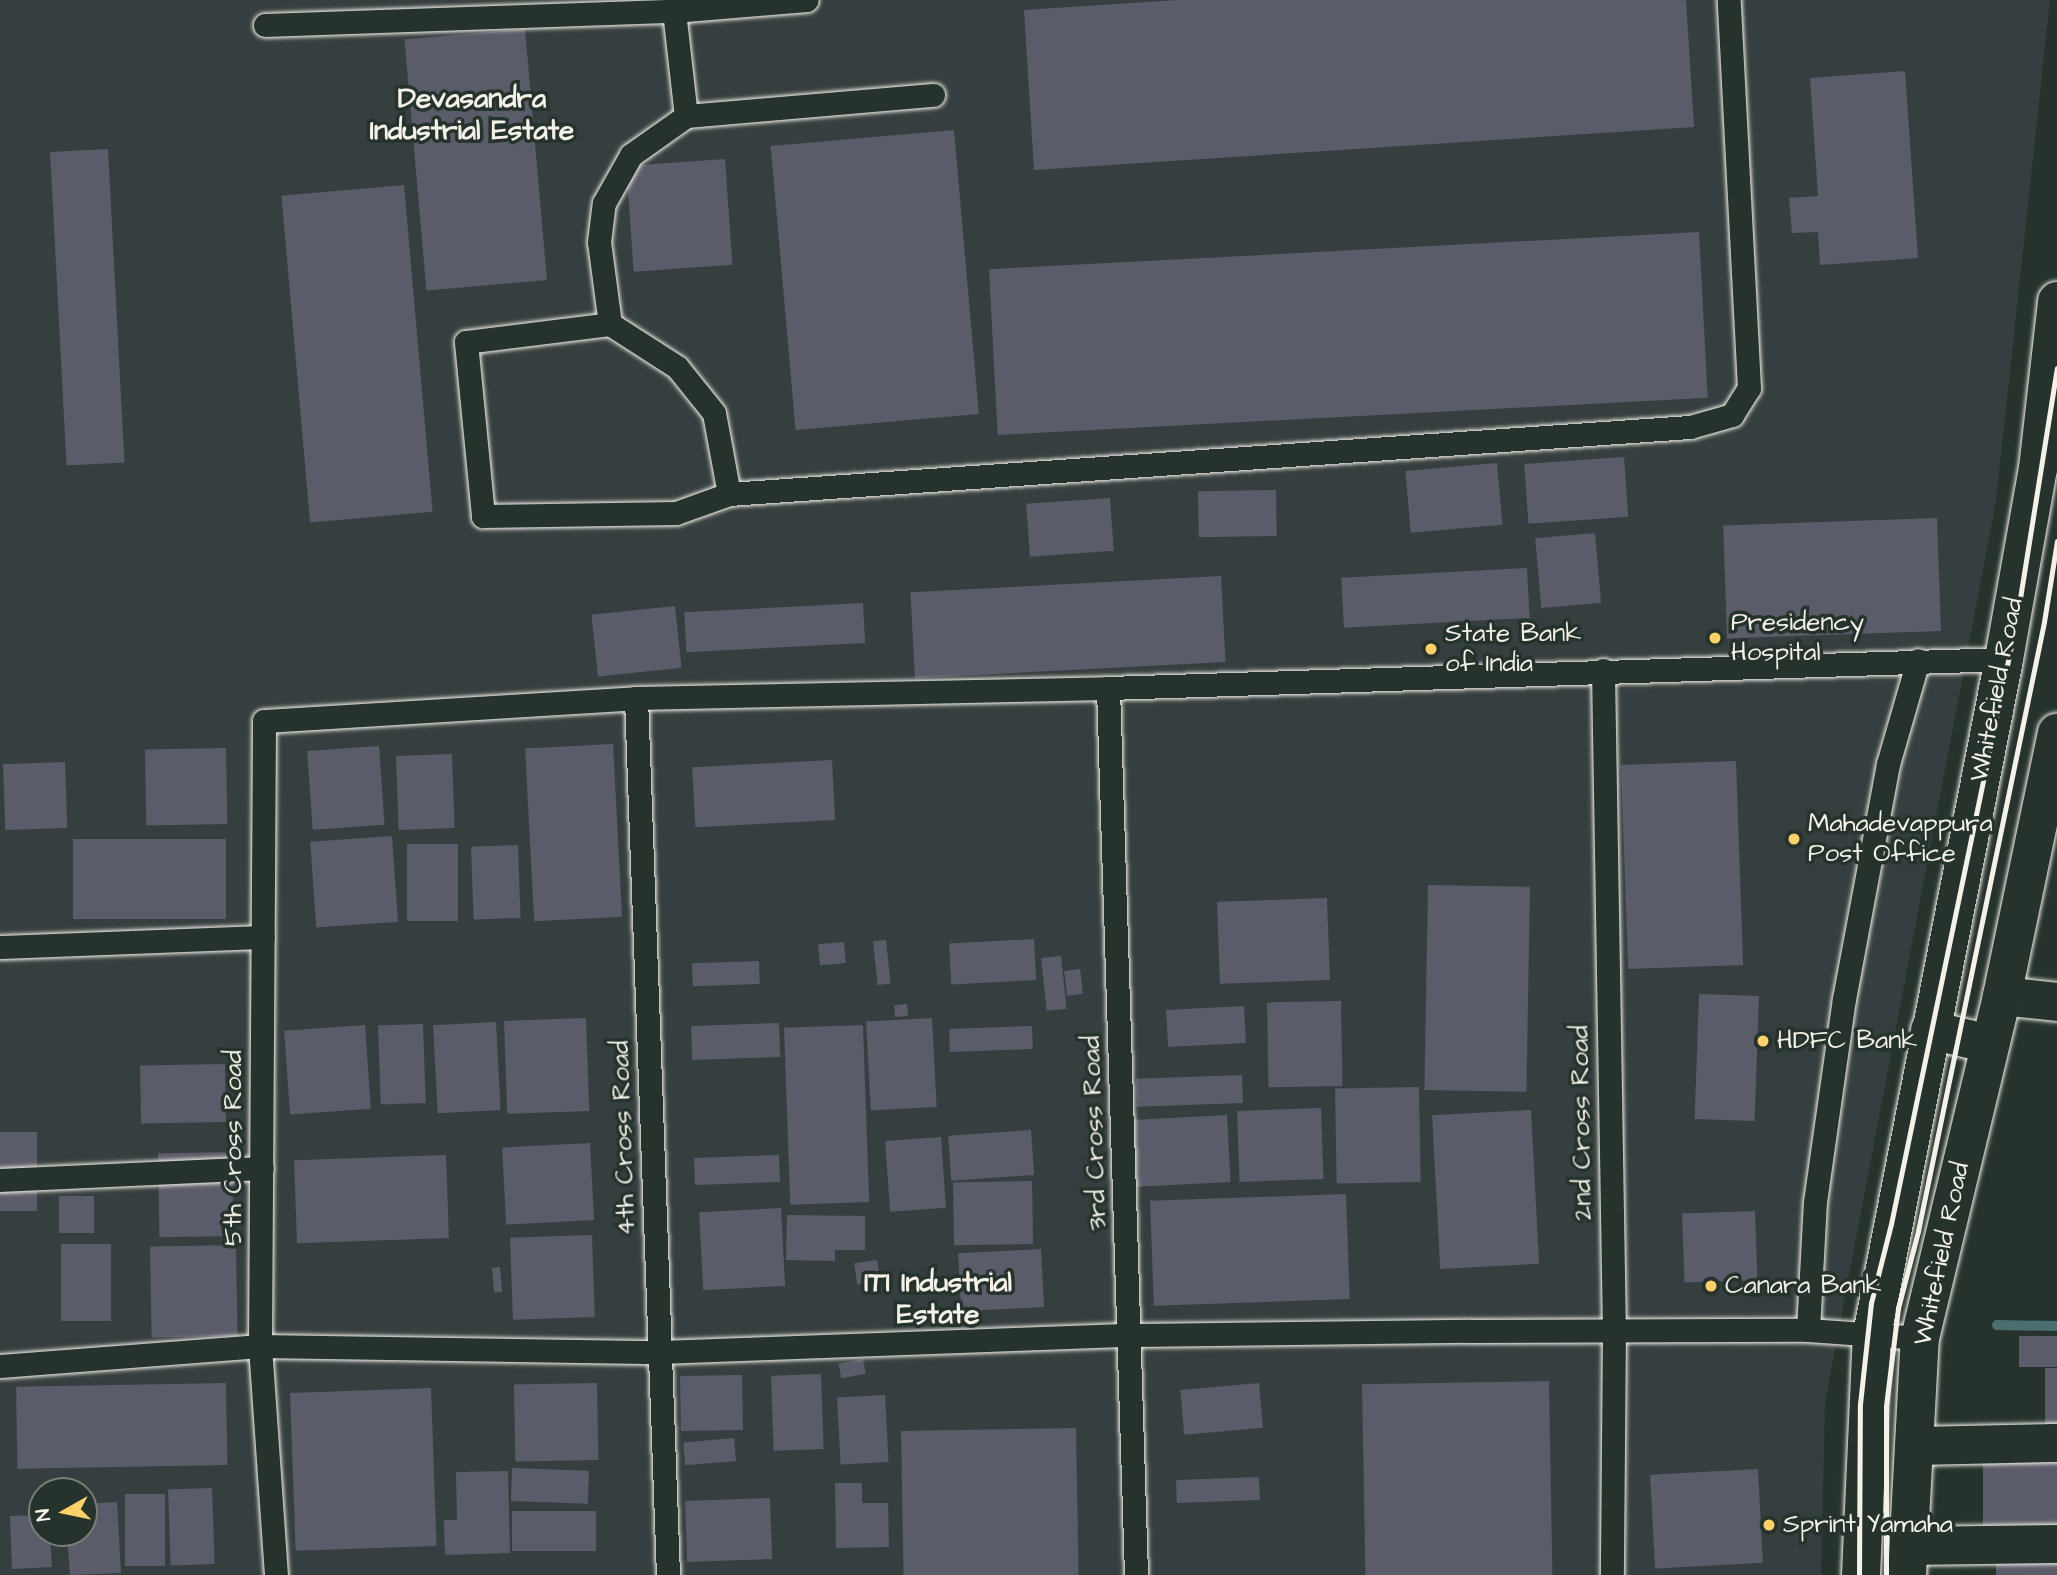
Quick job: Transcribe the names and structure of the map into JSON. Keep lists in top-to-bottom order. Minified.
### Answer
{"streets":{"main road":["Whitefield Road"],"lane":["2nd Cross Road","3rd Cross Road","4th Cross Road","5th Cross Road"]},"crossings":[["4th Cross Road","5th Cross Road"]],"districts":["Devasandra Industrial Estate","ITI Industrial Estate"],"places":["Presidency Hospital","State Bank of India","Mahadevappura Post Office","HDFC Bank","Canara Bank","Sprint Yamaha"],"north":"left"}
